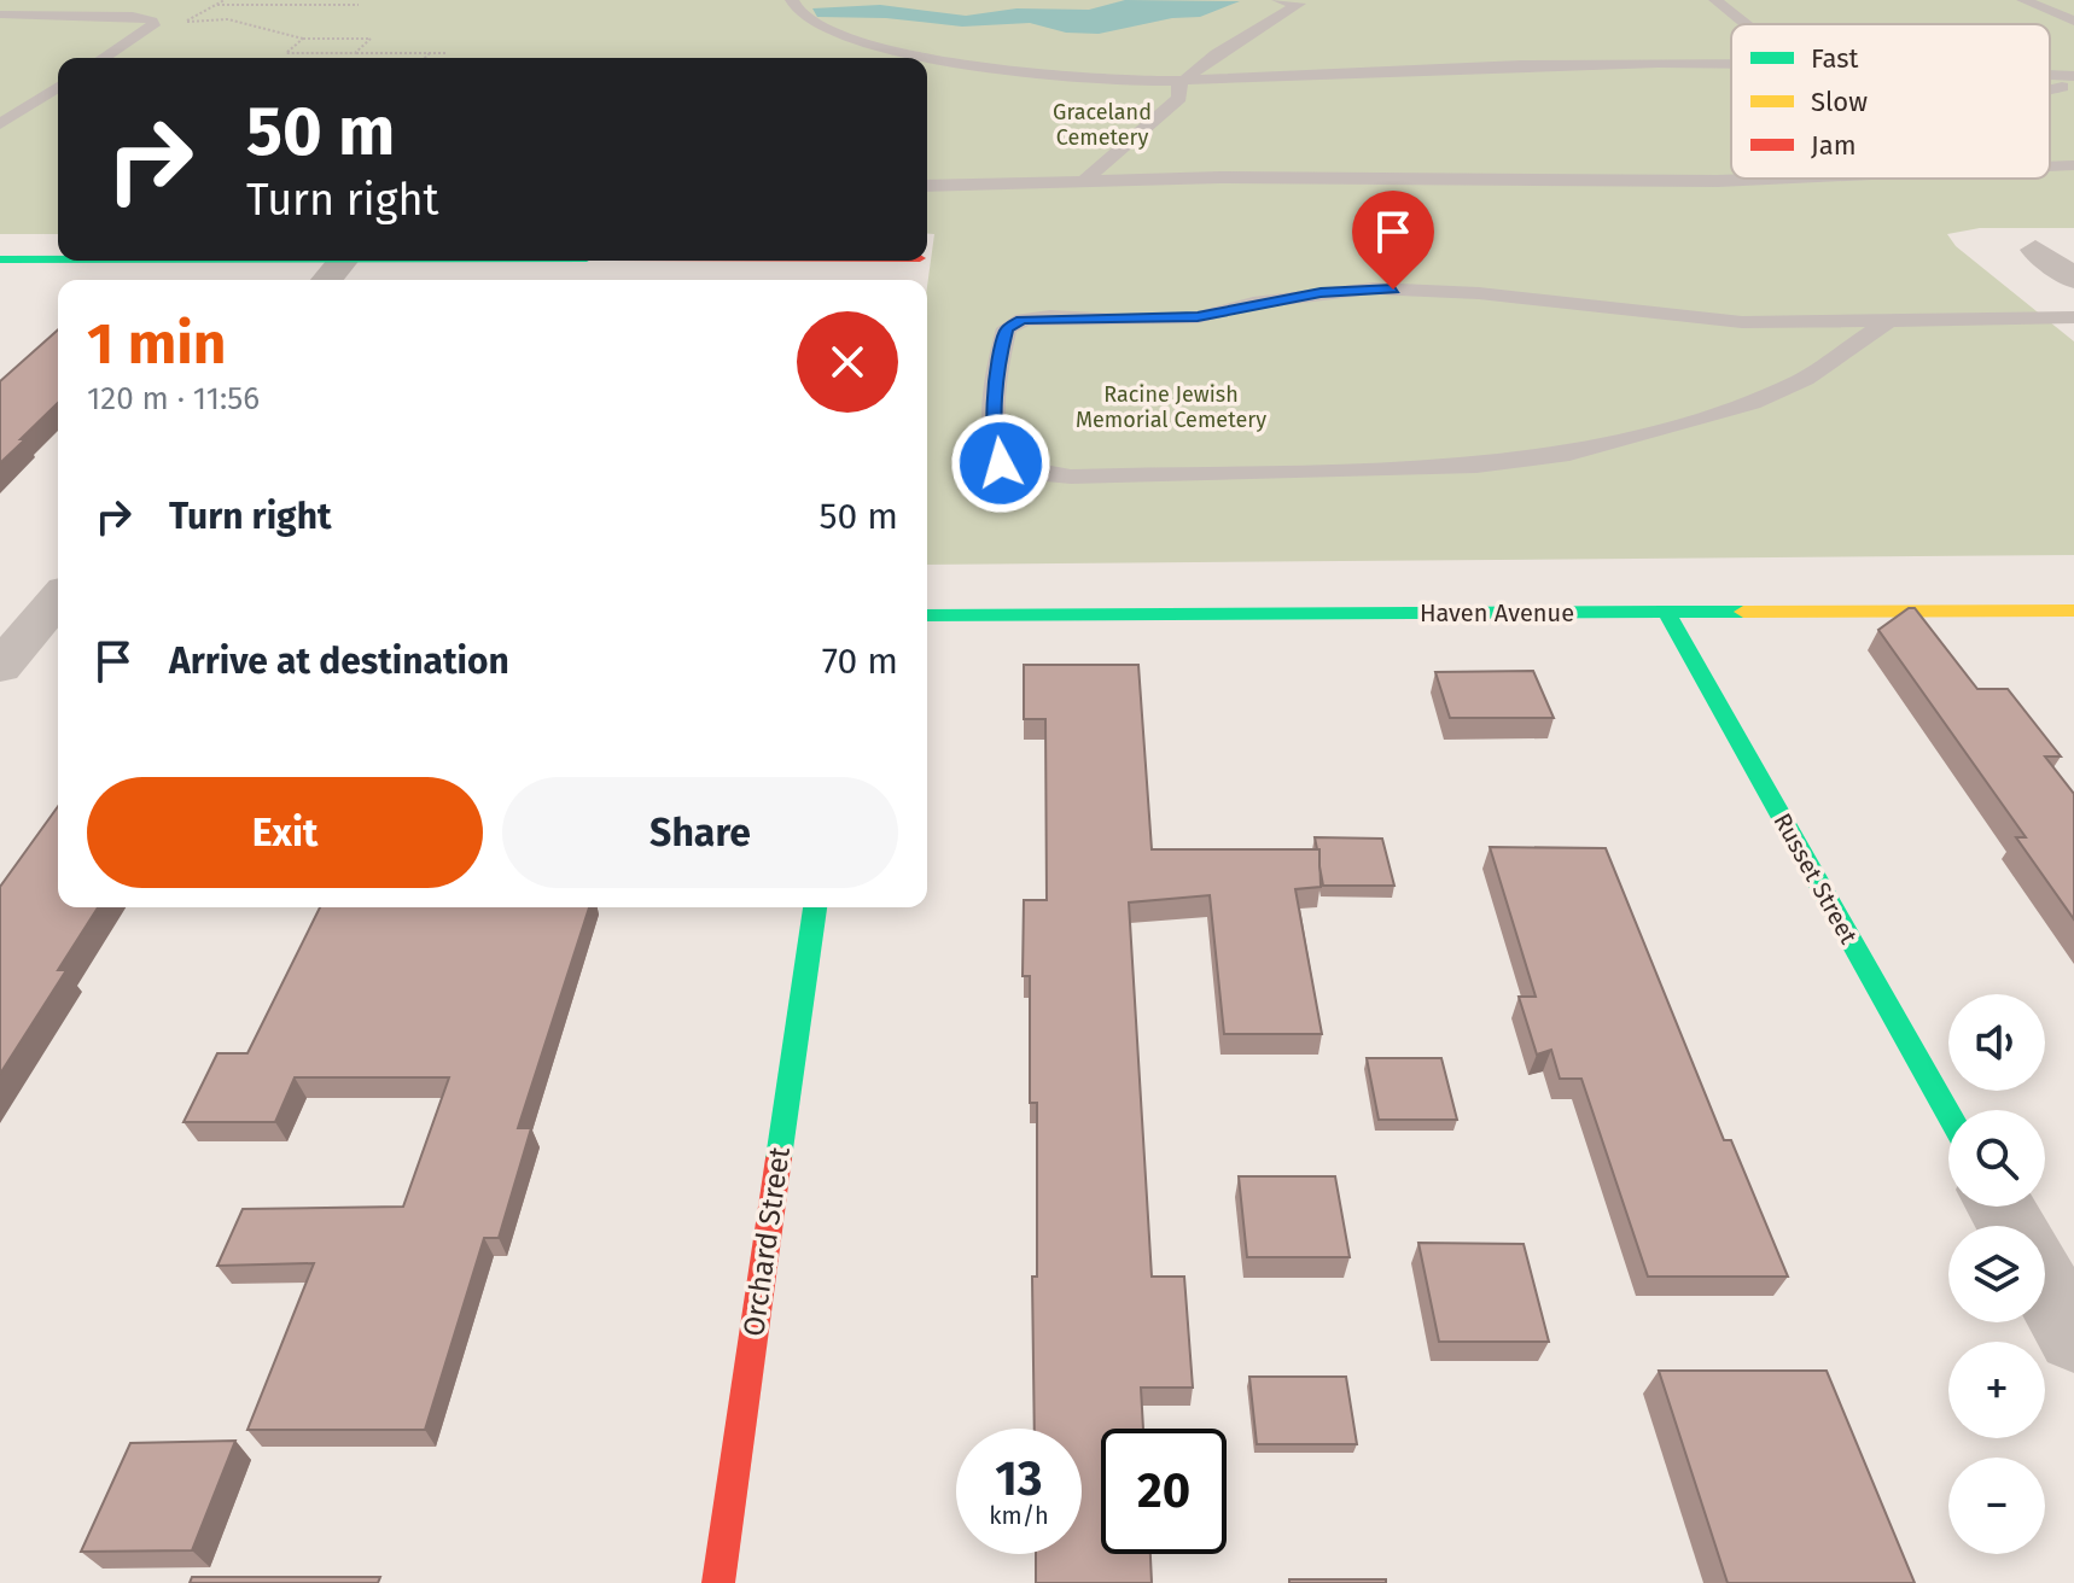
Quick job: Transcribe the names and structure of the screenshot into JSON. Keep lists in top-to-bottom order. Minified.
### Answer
{"streets":{"street":["Haven Avenue","Russet Street","Orchard Street"]},"crossings":[["Haven Avenue","Russet Street"]],"parks":["Graceland Cemetery","Racine Jewish Memorial Cemetery"],"legend":["Fast","Slow","Jam"],"page":{"turn":["50 m","Turn right"],"heading":["1 min","120 m · 11:56"],"list":[{"name":"Turn right","value":"50 m"},{"name":"Arrive at destination","value":"70 m"}],"buttons":["Exit","Share"],"map_buttons":["+","−"],"speed":"13 km/h","limit":"20"}}
